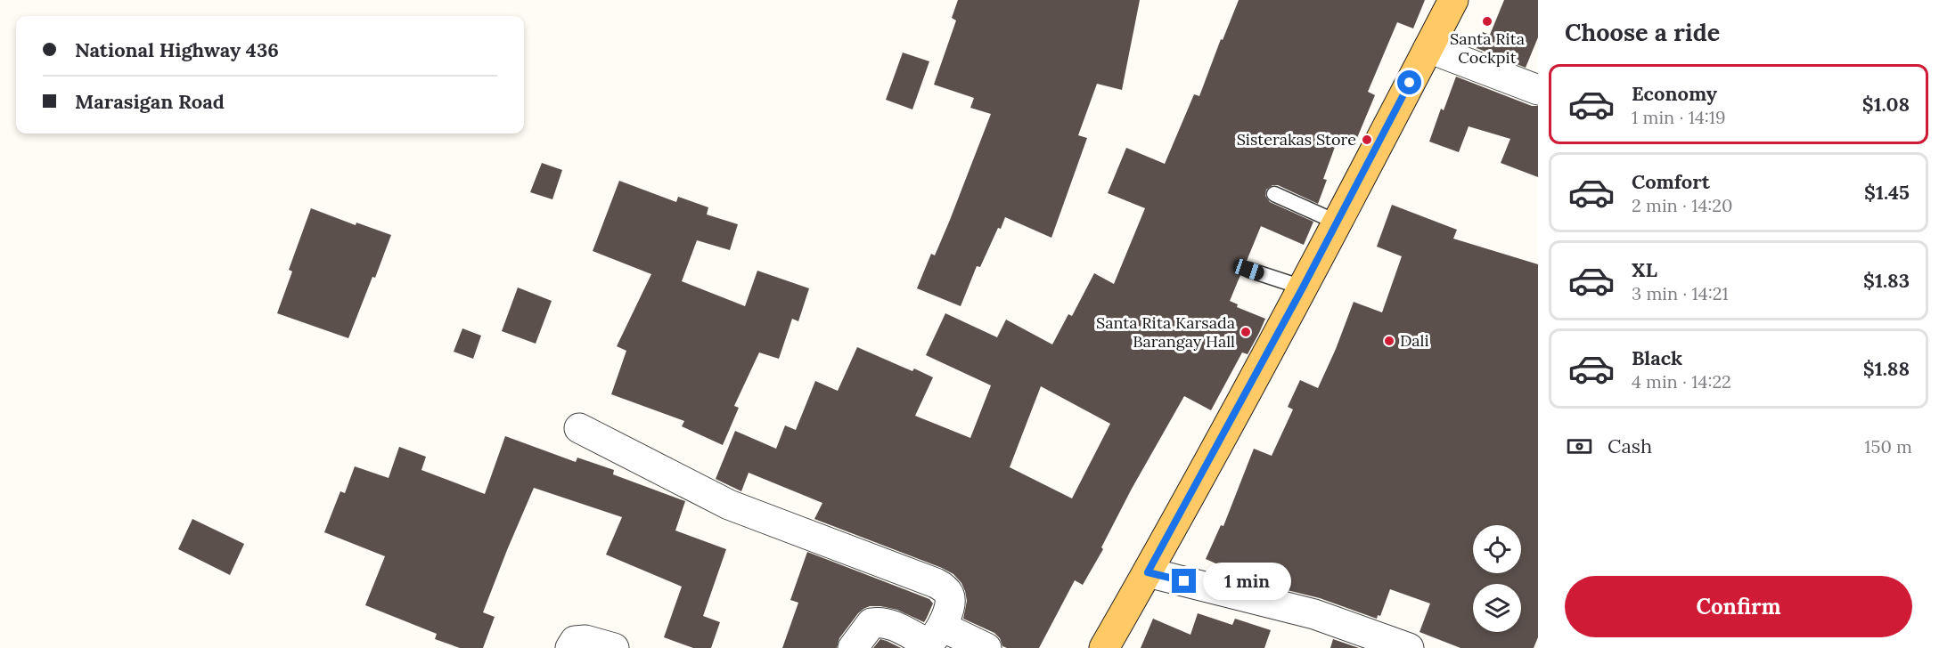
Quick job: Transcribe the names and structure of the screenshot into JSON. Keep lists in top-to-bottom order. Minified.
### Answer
{"places":["Santa Rita Cockpit","Sisterakas Store","Santa Rita Karsada Barangay Hall","Dali"],"page":{"heading":"Choose a ride","banner":["National Highway 436","Marasigan Road"],"list":[{"name":"Economy","note":"1 min · 14:19","value":"$1.08"},{"name":"Comfort","note":"2 min · 14:20","value":"$1.45"},{"name":"XL","note":"3 min · 14:21","value":"$1.83"},{"name":"Black","note":"4 min · 14:22","value":"$1.88"}],"pay":["Cash","150 m"],"bubble":"1 min","buttons":"Confirm"}}
